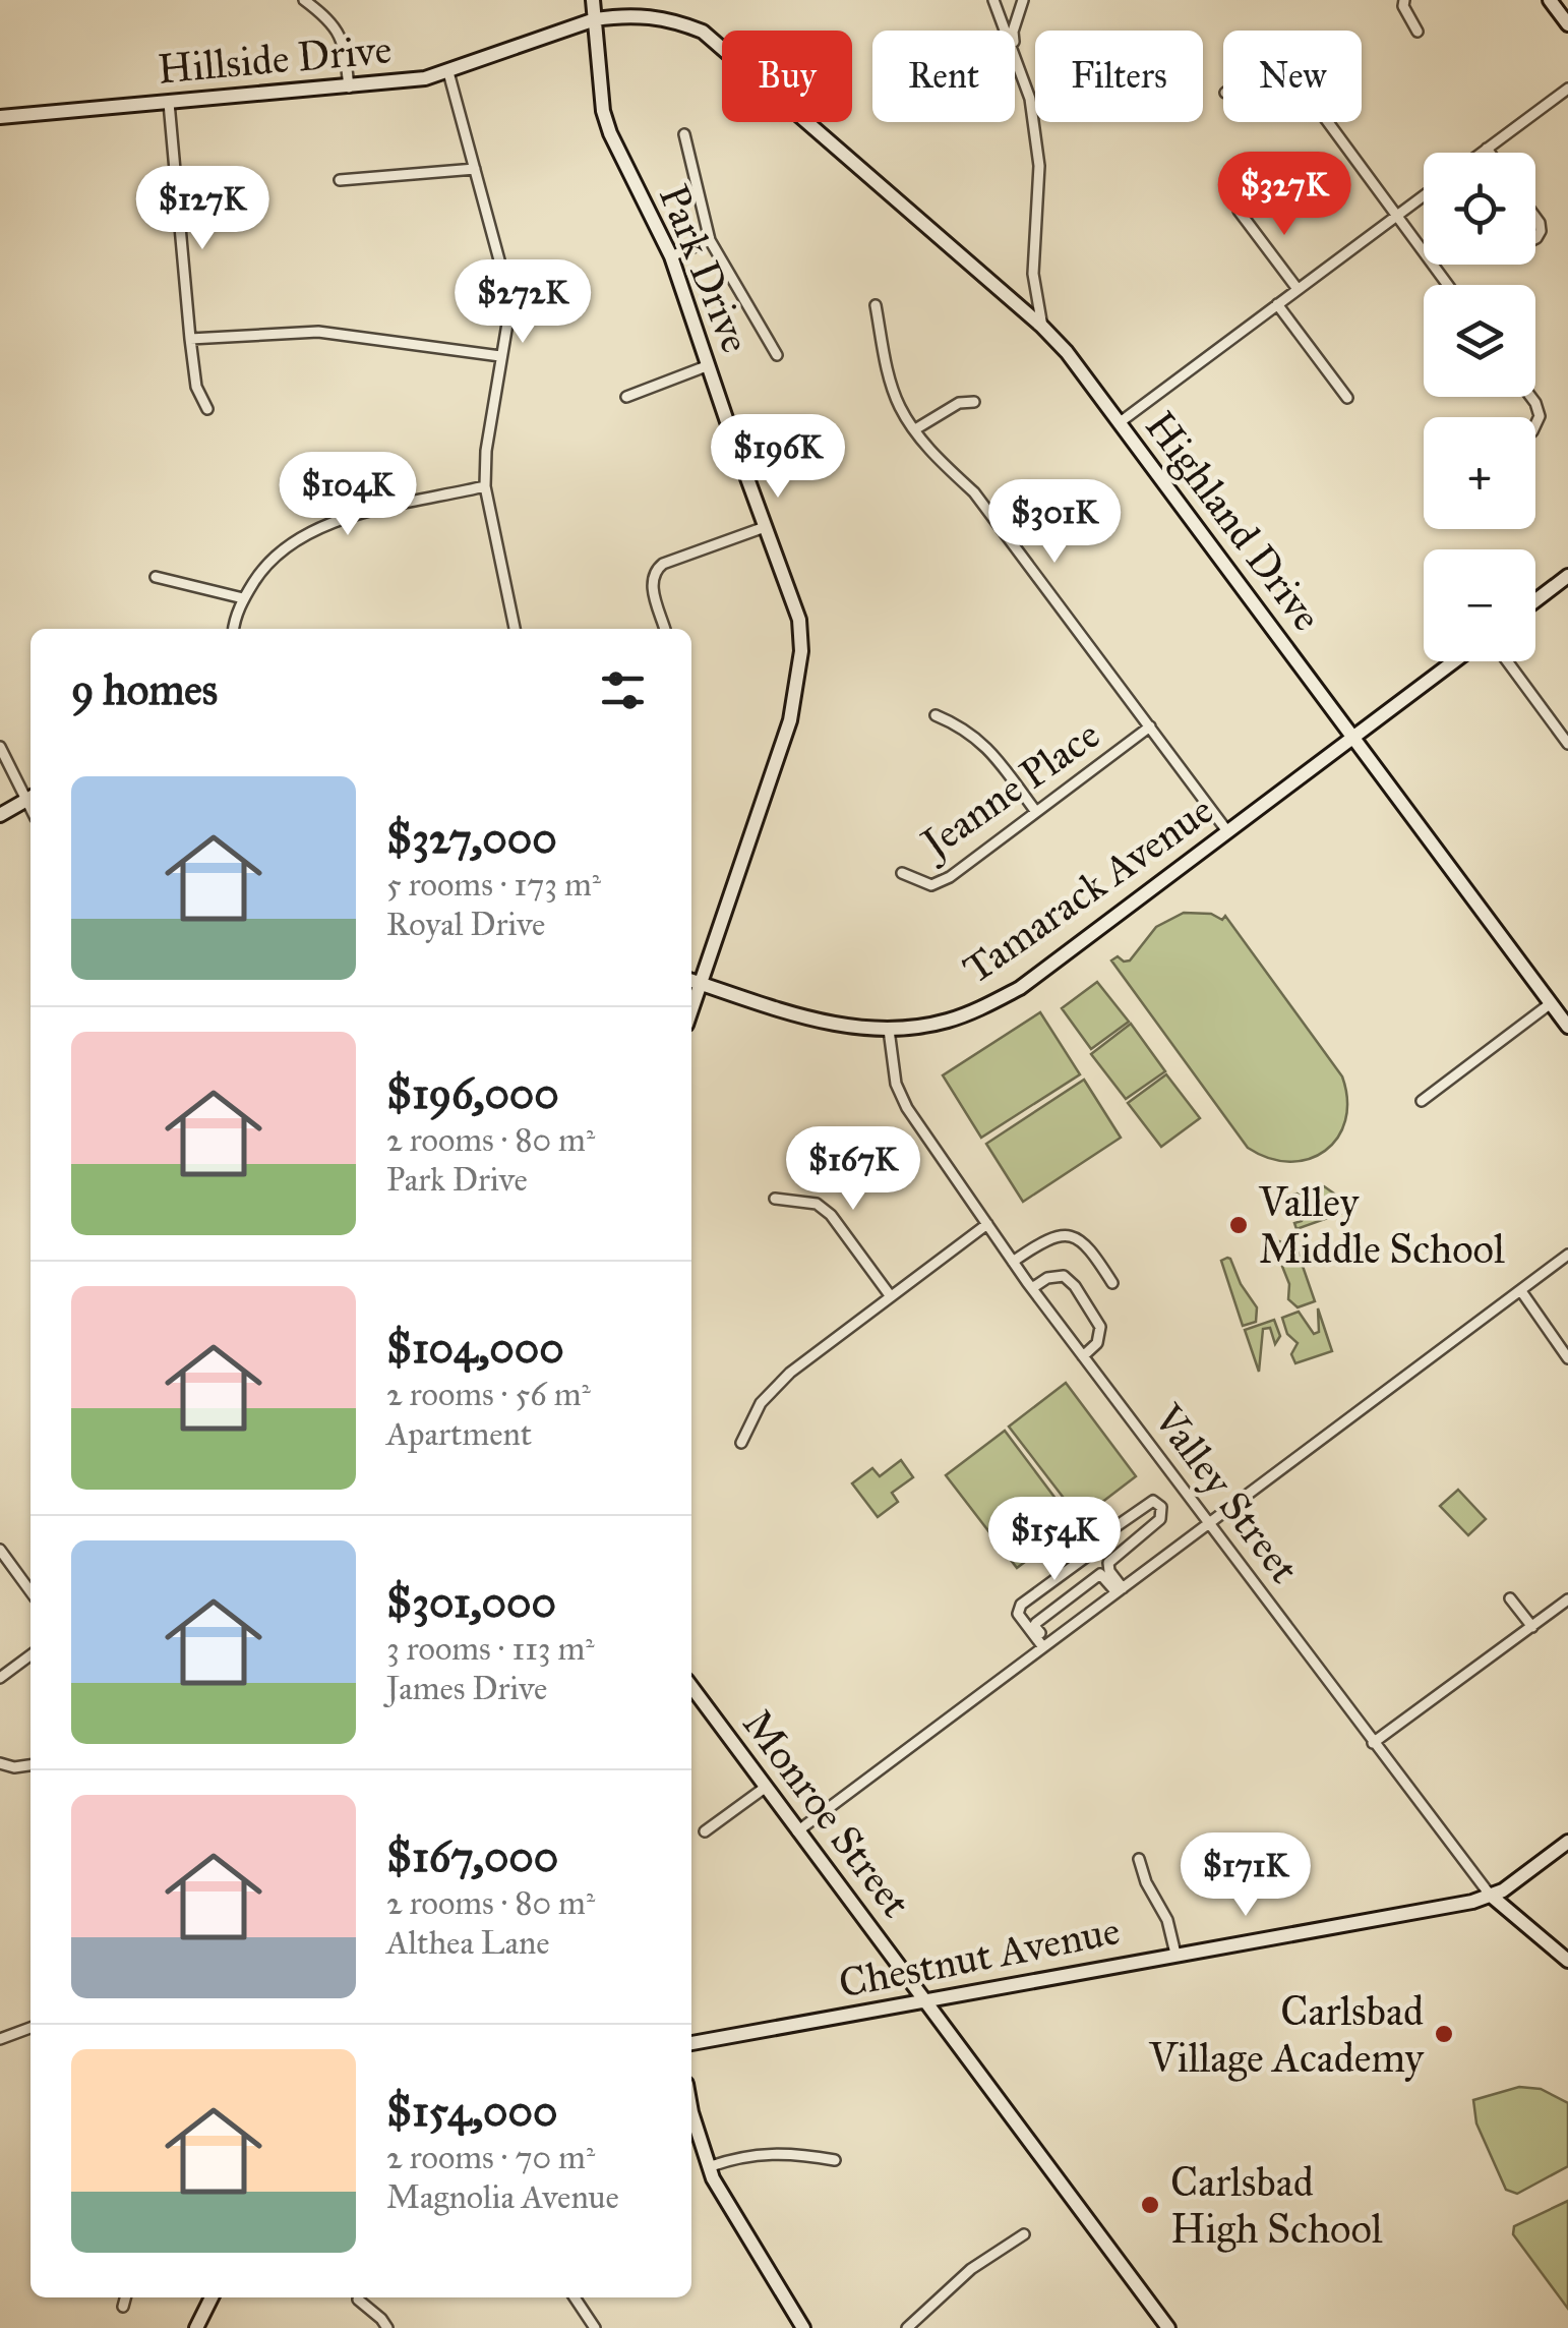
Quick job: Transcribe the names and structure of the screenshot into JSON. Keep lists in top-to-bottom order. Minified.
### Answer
{"streets":{"street":["Hillside Drive","Park Drive","Highland Drive","Jeanne Place","Tamarack Avenue","Valley Street","Monroe Street","Chestnut Avenue"]},"crossings":[["Hillside Drive","Park Drive"],["Hillside Drive","Highland Drive"],["Park Drive","Tamarack Avenue"],["Highland Drive","Tamarack Avenue"],["Tamarack Avenue","Valley Street"],["Valley Street","Chestnut Avenue"],["Monroe Street","Chestnut Avenue"]],"places":["Valley Middle School","Carlsbad Village Academy","Carlsbad High School"],"page":{"chip":["Buy","Rent","Filters","New"],"price":["$327K","$127K","$272K","$196K","$104K","$301K","$167K","$154K","$171K"],"map_buttons":["+","−"],"heading":"9 homes","list":[{"name":"$327,000","note":"5 rooms · 173 m² · Royal Drive"},{"name":"$196,000","note":"2 rooms · 80 m² · Park Drive"},{"name":"$104,000","note":"2 rooms · 56 m² · Apartment"},{"name":"$301,000","note":"3 rooms · 113 m² · James Drive"},{"name":"$167,000","note":"2 rooms · 80 m² · Althea Lane"},{"name":"$154,000","note":"2 rooms · 70 m² · Magnolia Avenue"}]}}
